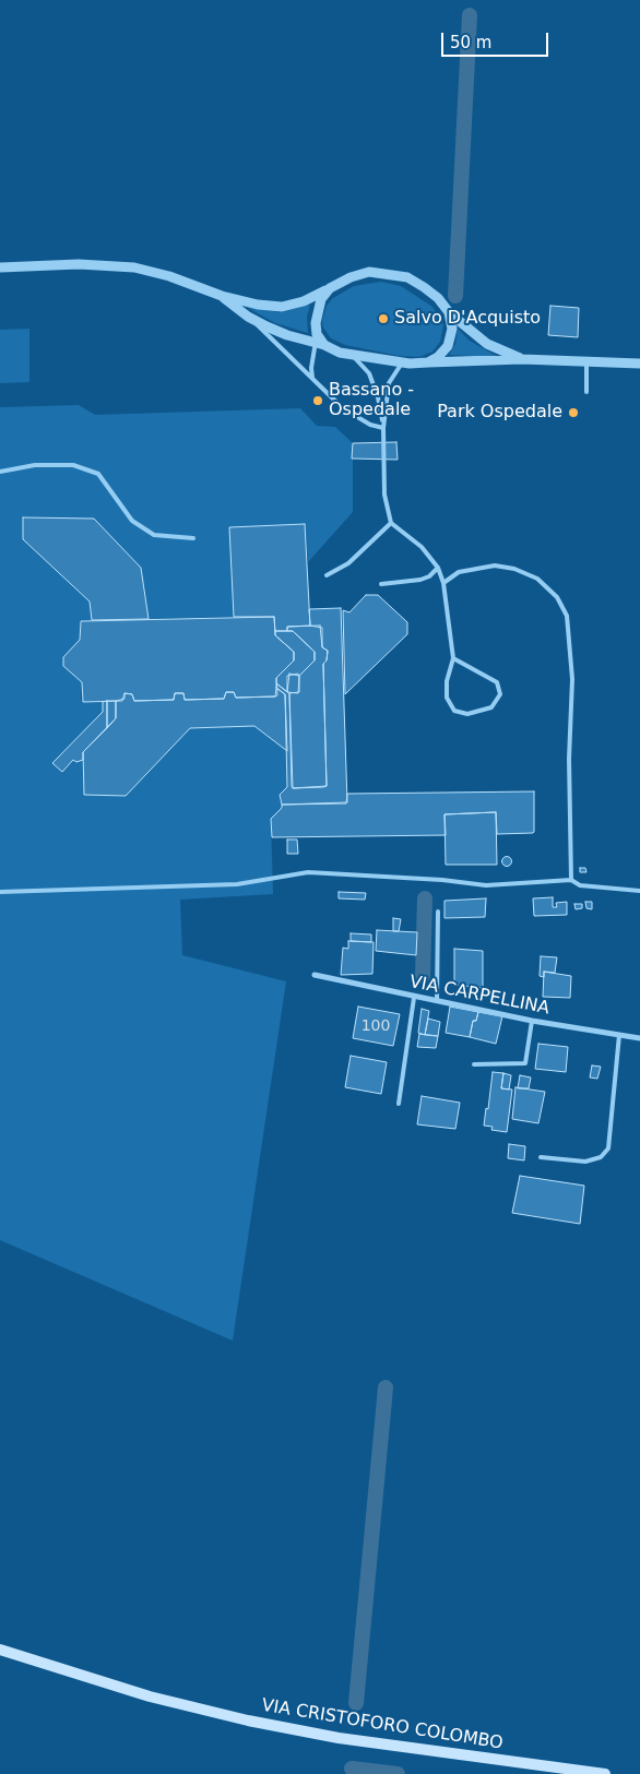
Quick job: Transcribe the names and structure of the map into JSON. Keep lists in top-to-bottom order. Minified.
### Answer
{"streets":{"main road":["VIA CRISTOFORO COLOMBO"],"street":["VIA CARPELLINA"]},"places":["Salvo D'Acquisto","Bassano - Ospedale","Park Ospedale"],"house_numbers":["100"],"scale_bar":"50 m"}
